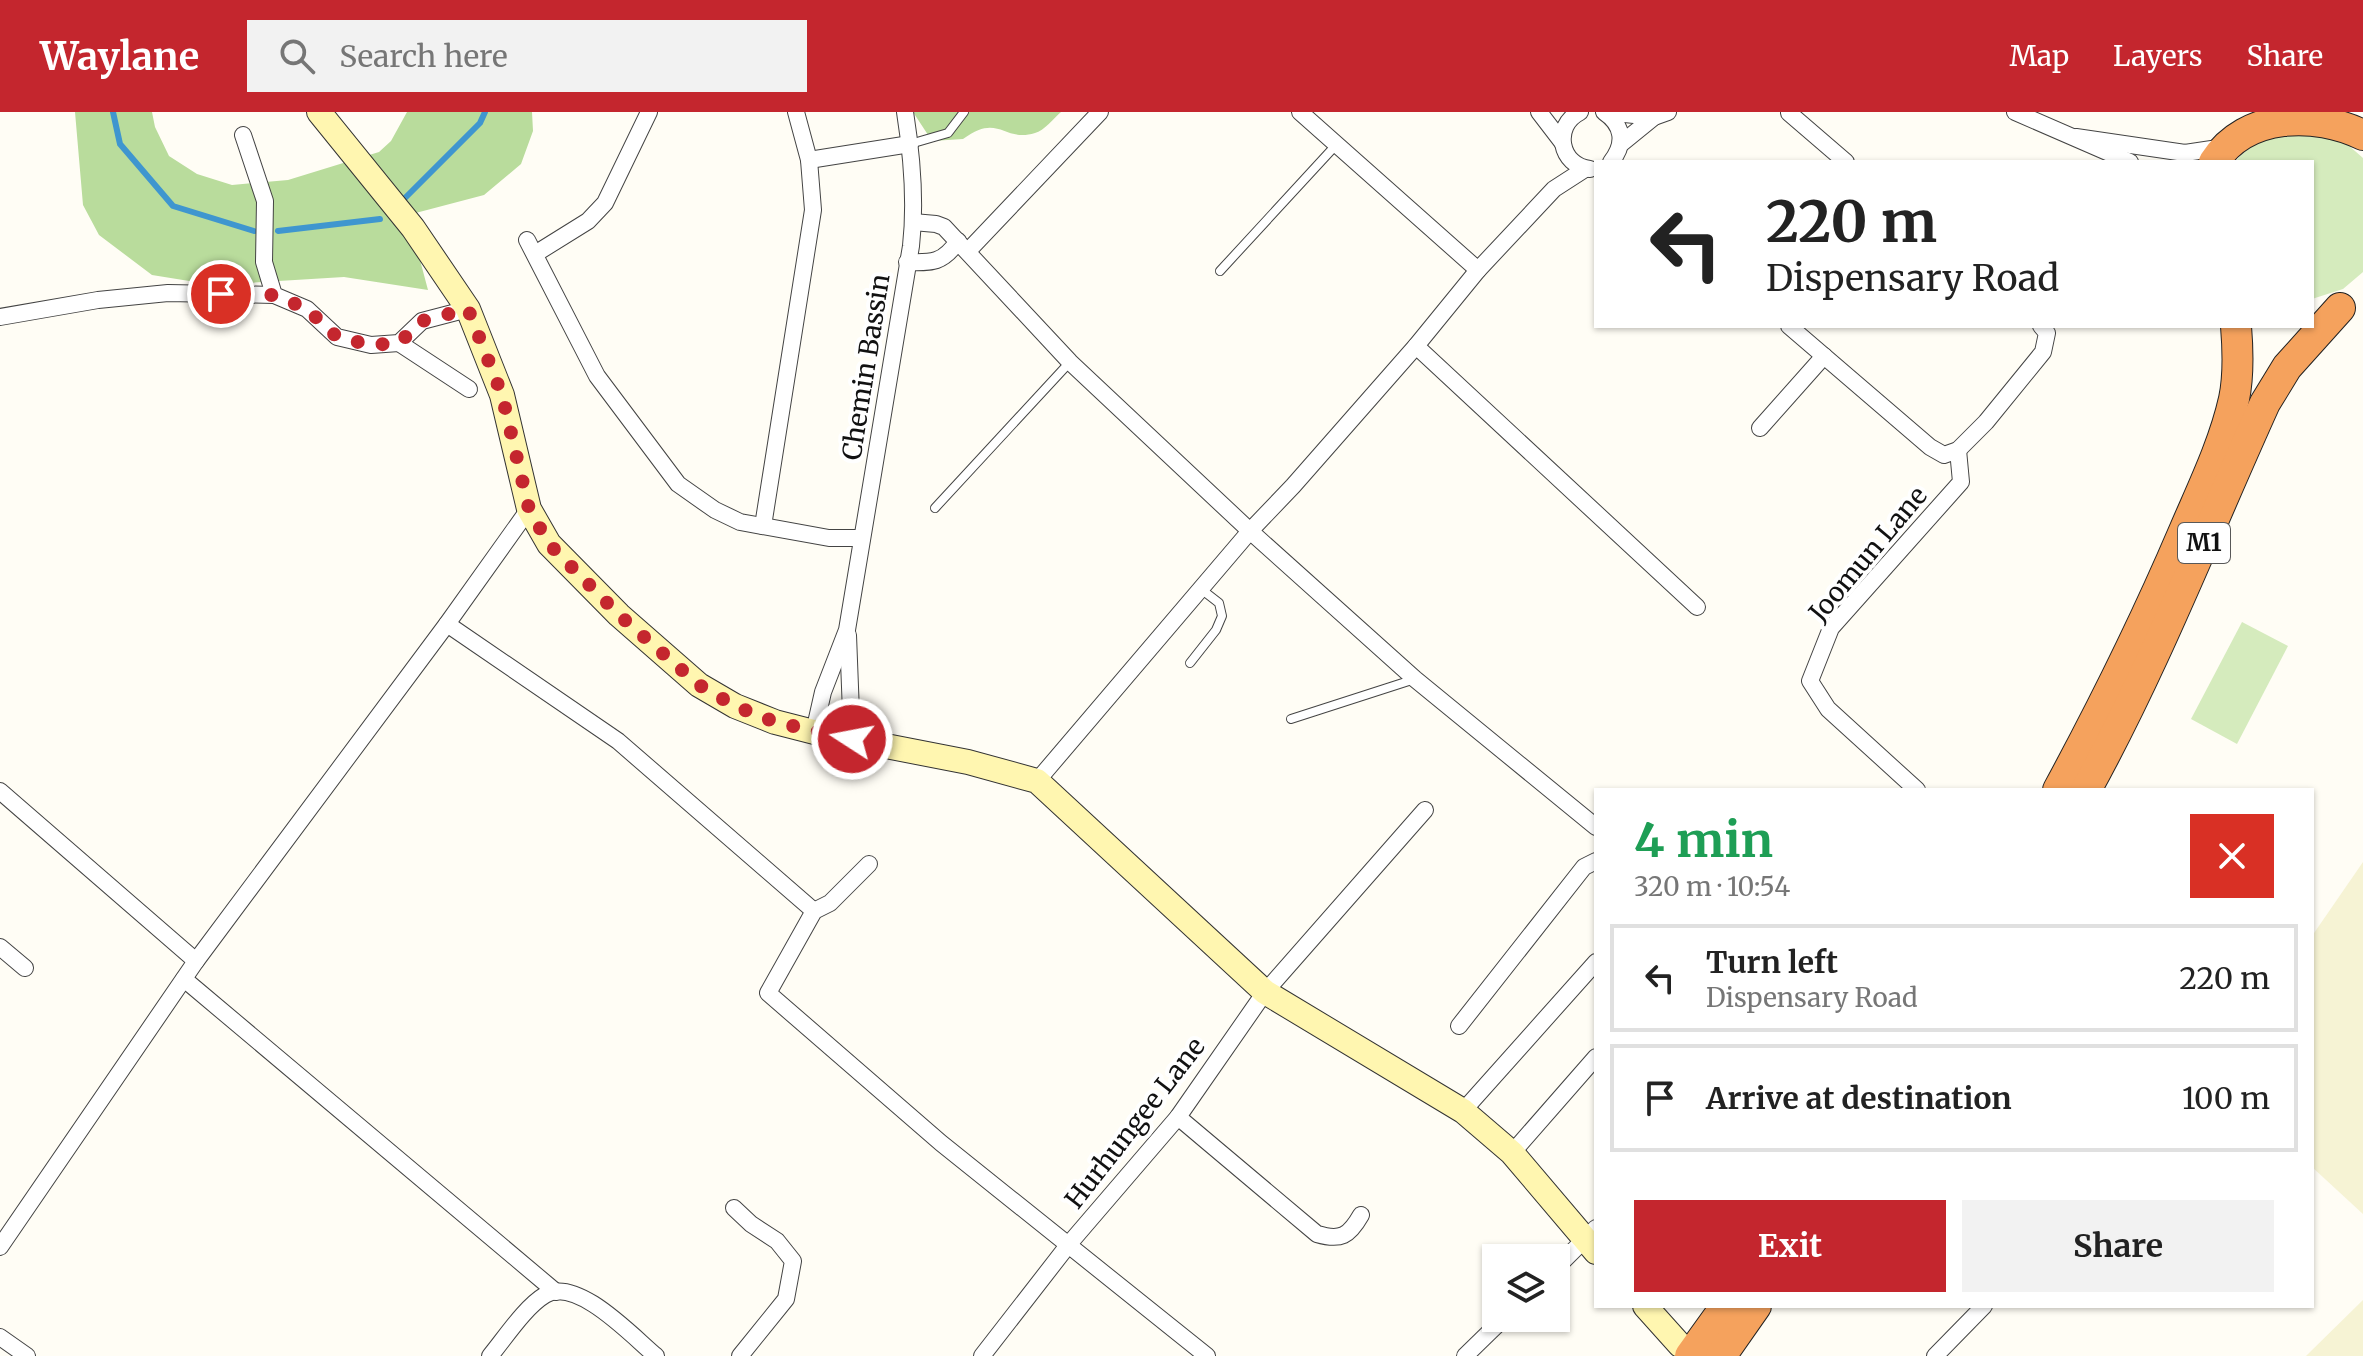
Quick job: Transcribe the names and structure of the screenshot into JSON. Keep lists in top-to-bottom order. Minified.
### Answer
{"streets":{"highway":["M1"],"street":["Chemin Bassin","Joomun Lane","Hurhungee Lane"]},"page":{"header":"Waylane","search":"Search here","nav":["Map","Layers","Share"],"turn":["220 m","Dispensary Road"],"heading":["4 min","320 m · 10:54"],"list":[{"name":"Turn left","note":"Dispensary Road","value":"220 m"},{"name":"Arrive at destination","value":"100 m"}],"buttons":["Exit","Share"]}}
